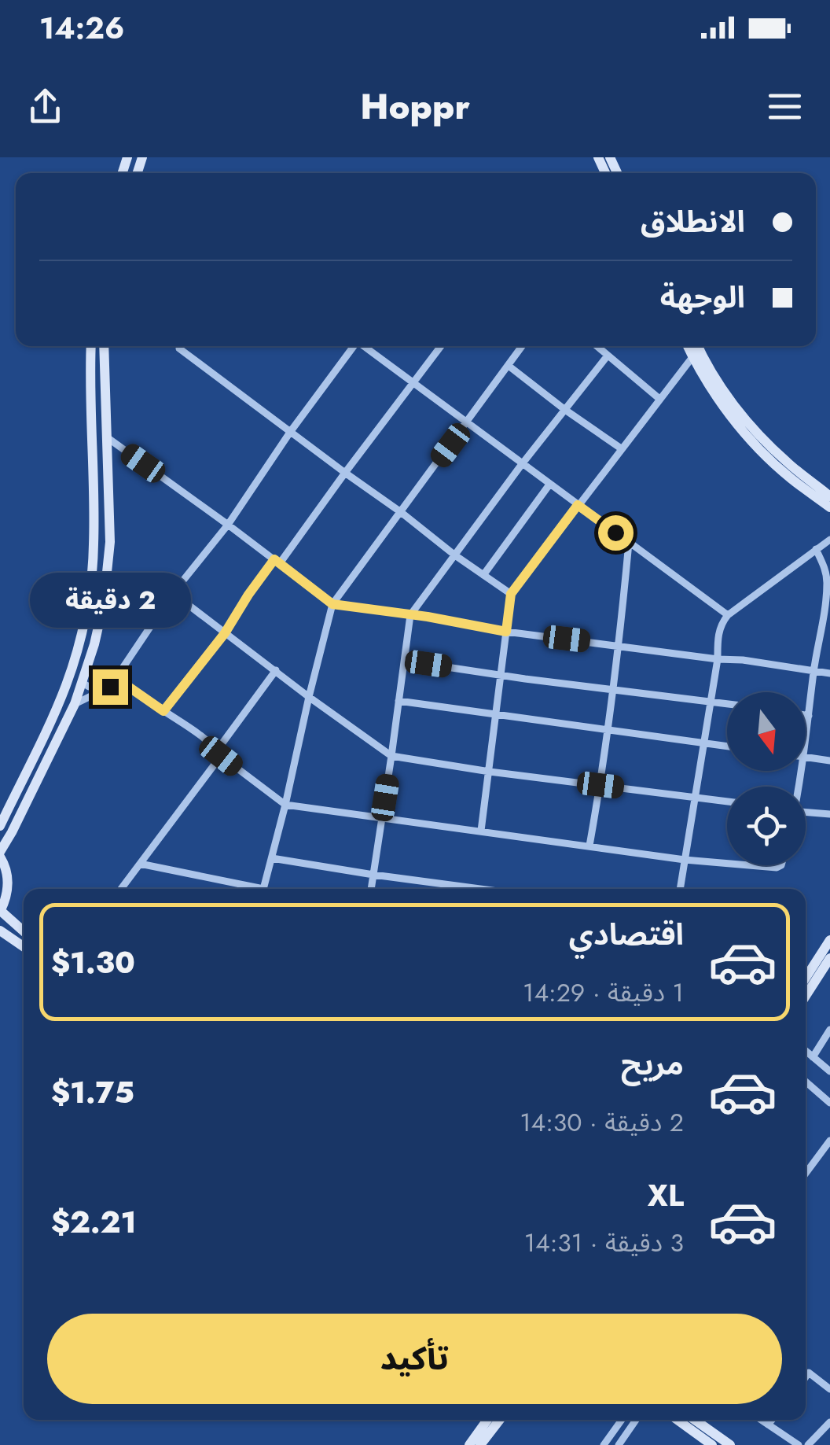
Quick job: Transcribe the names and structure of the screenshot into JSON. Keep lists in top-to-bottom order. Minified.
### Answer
{"north":"bottom","page":{"status":"14:26","header":"Hoppr","banner":["الانطلاق","الوجهة"],"bubble":"2 دقيقة","list":[{"name":"اقتصادي","note":"1 دقيقة · 14:29","value":"$1.30"},{"name":"مريح","note":"2 دقيقة · 14:30","value":"$1.75"},{"name":"XL","note":"3 دقيقة · 14:31","value":"$2.21"}],"buttons":"تأكيد"}}
